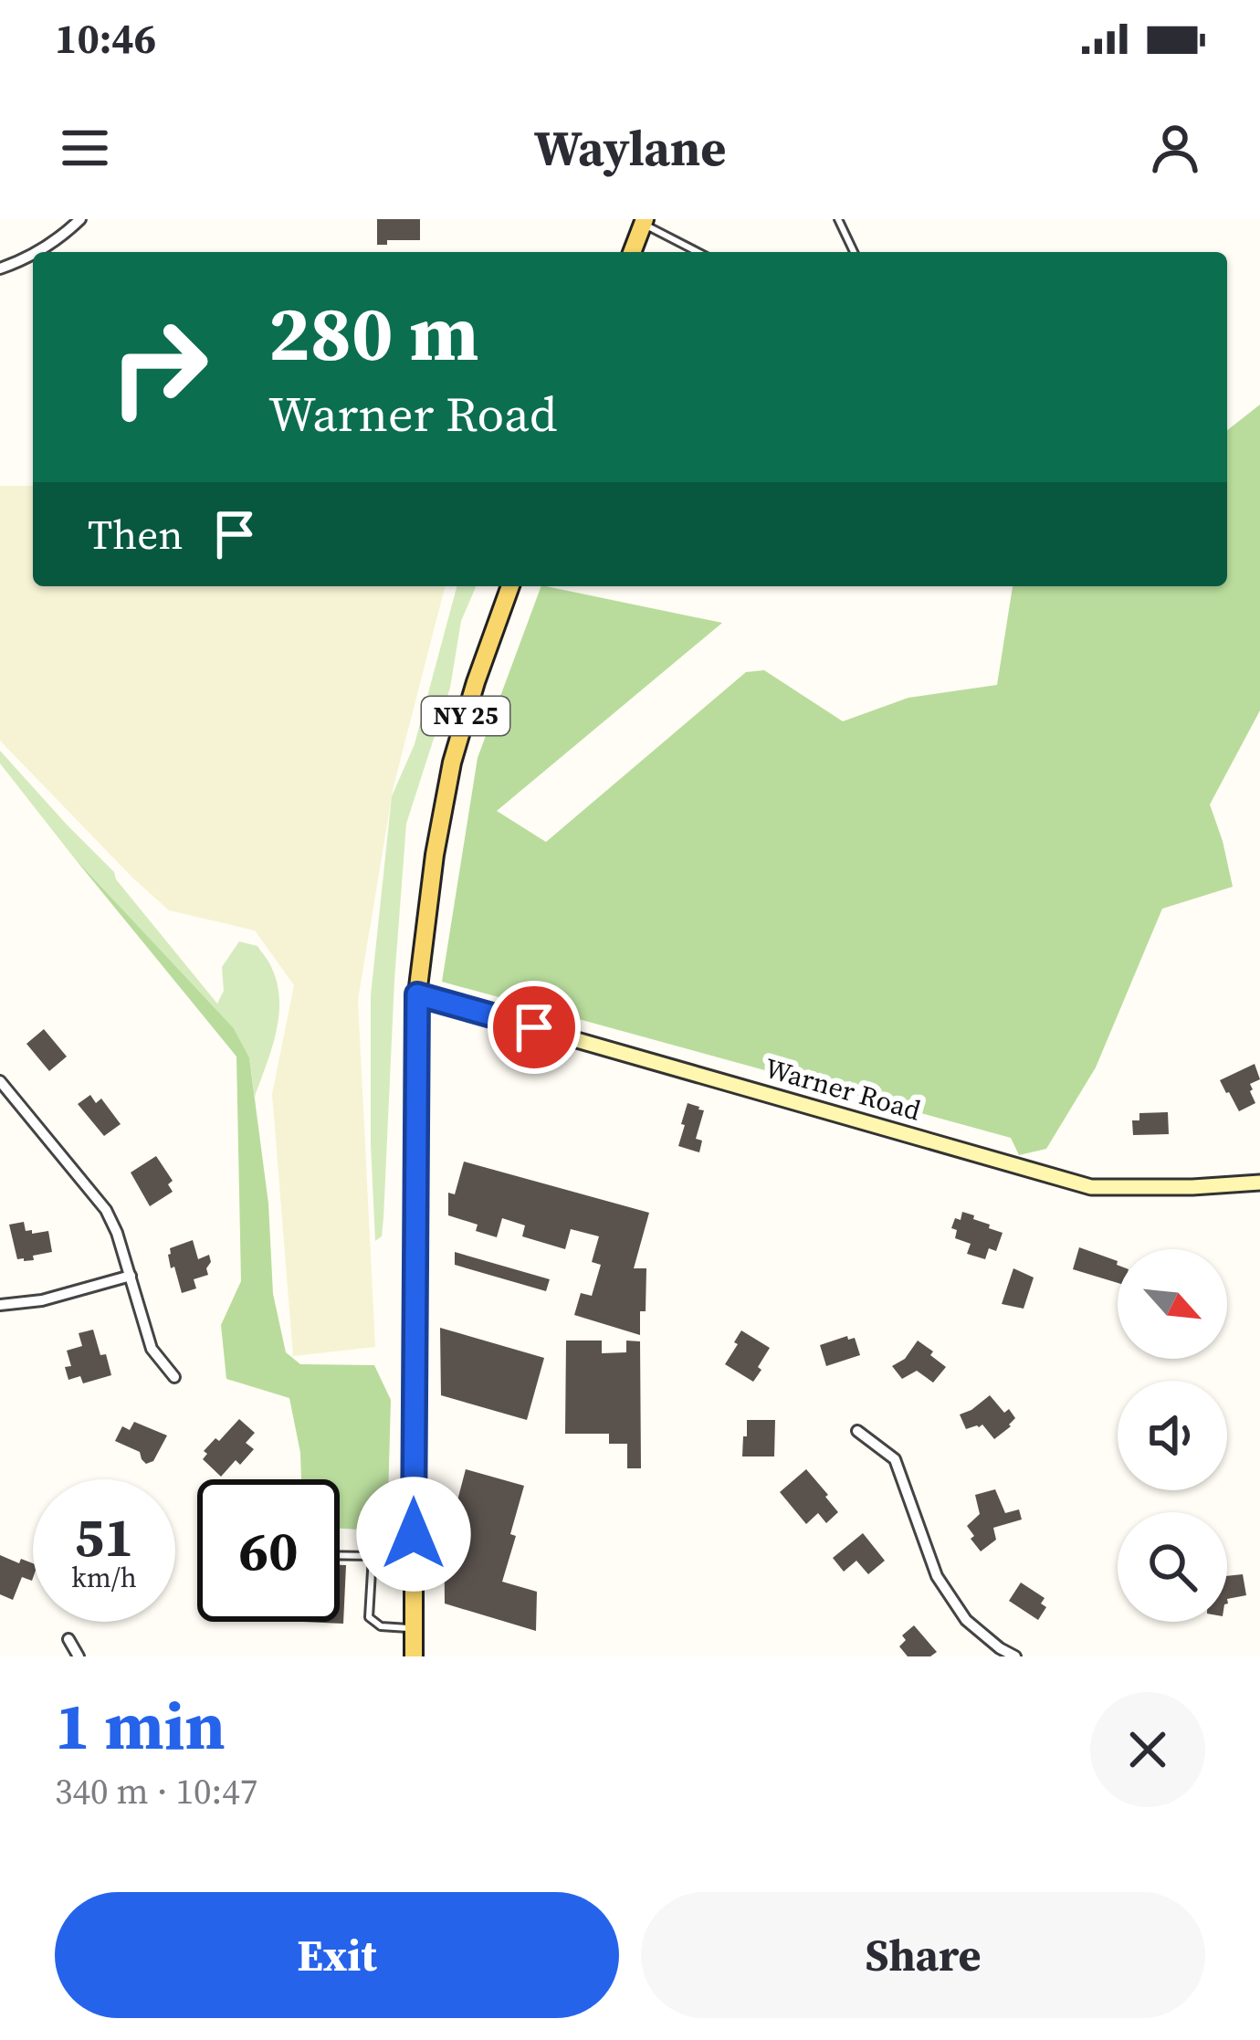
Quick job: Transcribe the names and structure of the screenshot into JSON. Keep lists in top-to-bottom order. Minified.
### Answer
{"streets":{"main road":["NY 25"],"street":["Warner Road"]},"crossings":[["NY 25","Warner Road"]],"north":"bottom right","page":{"status":"10:46","header":"Waylane","turn":["280 m","Warner Road"],"then":"Then","speed":"51 km/h","limit":"60","heading":["1 min","340 m · 10:47"],"buttons":["Exit","Share"]}}
